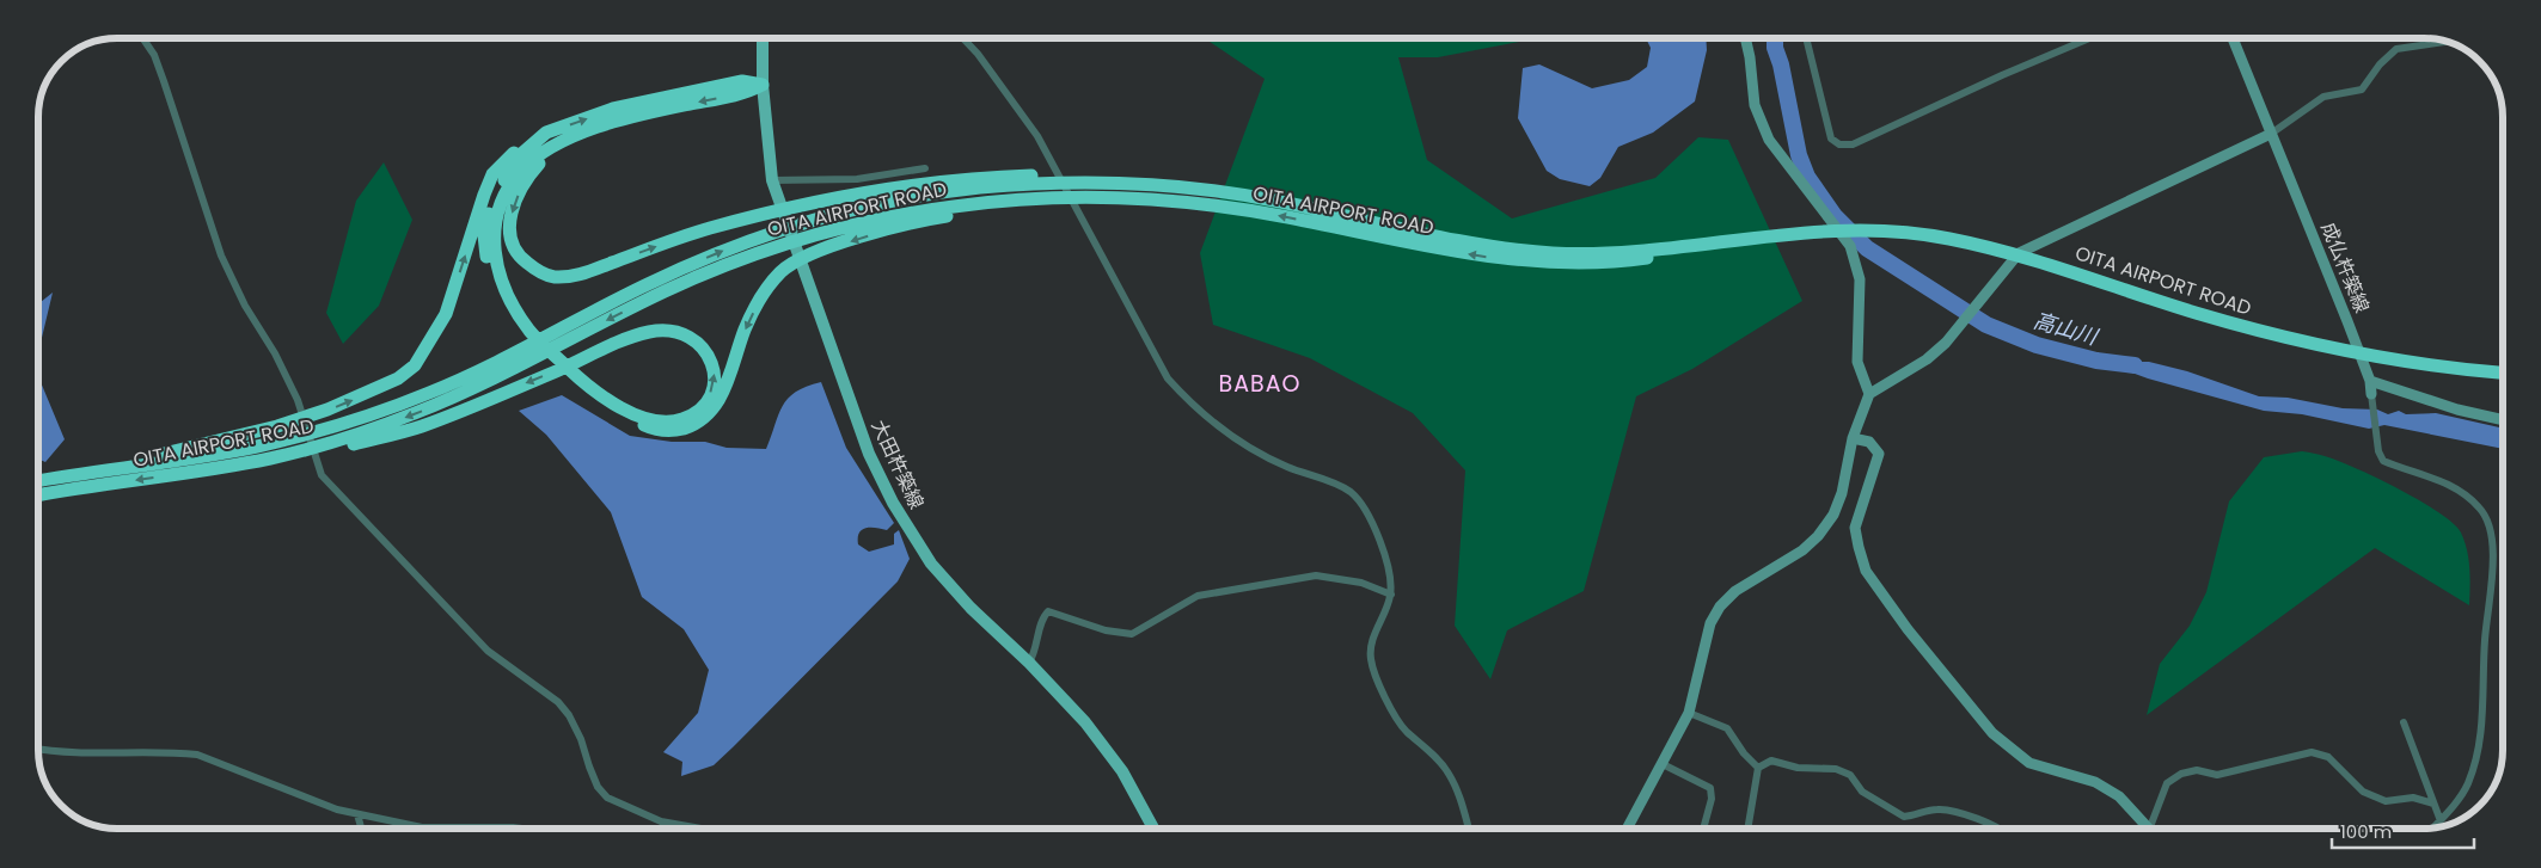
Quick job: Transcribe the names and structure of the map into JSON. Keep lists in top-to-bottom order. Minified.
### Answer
{"streets":{"highway":["OITA AIRPORT ROAD"],"main road":["大田杵築線"],"street":["成仏杵築線"]},"districts":["BABAO"],"water":["高山川"],"scale_bar":"100 m"}
